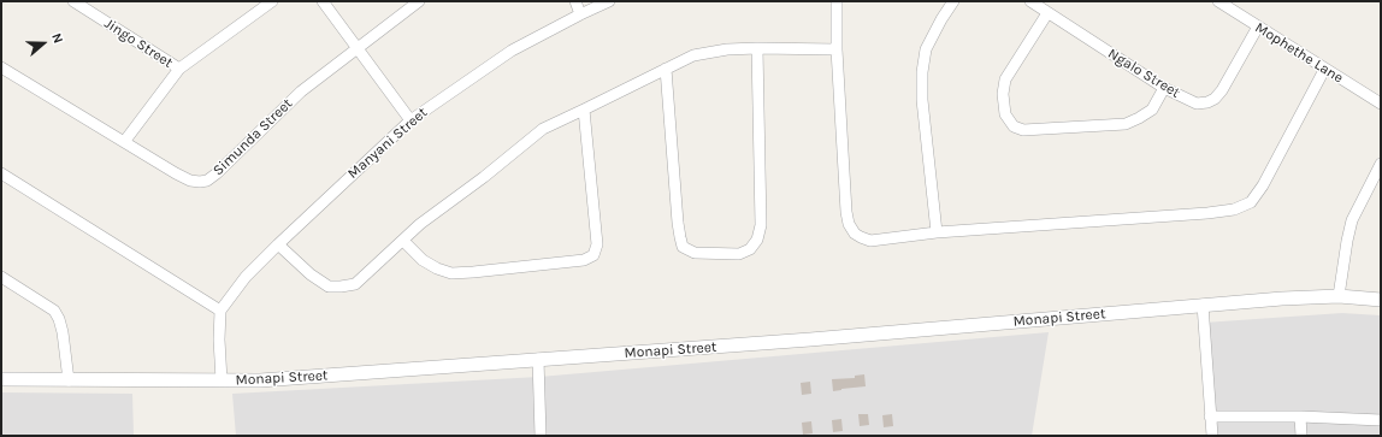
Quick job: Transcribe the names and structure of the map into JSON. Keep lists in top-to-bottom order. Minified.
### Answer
{"streets":{"street":["Jingo Street","Mophethe Lane","Ngalo Street","Simunda Street","Manyani Street","Monapi Street"]},"crossings":[["Mophethe Lane","Ngalo Street"]],"north":"right"}
